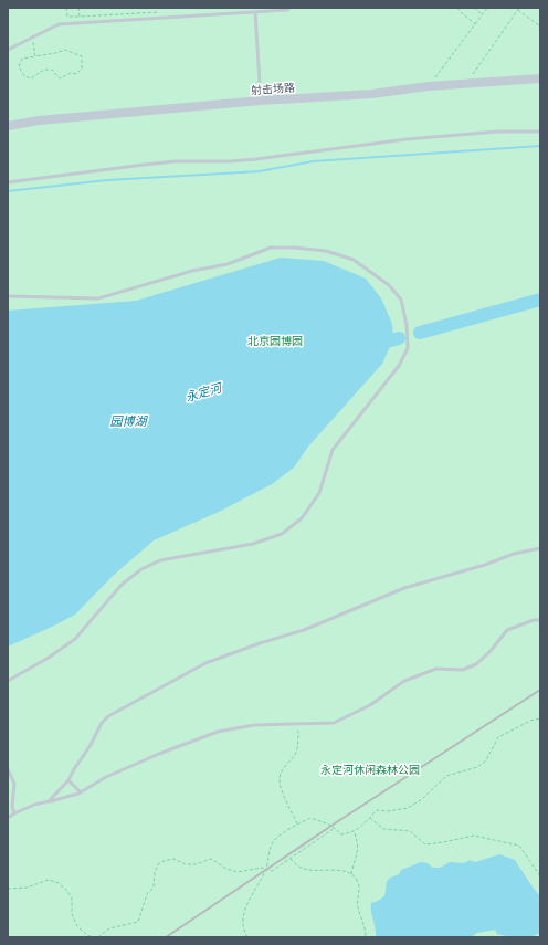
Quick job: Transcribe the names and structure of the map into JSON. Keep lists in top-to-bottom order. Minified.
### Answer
{"streets":{"street":["射击场路"]},"water":["永定河","园博湖"],"parks":["北京园博园","永定河休闲森林公园"]}
